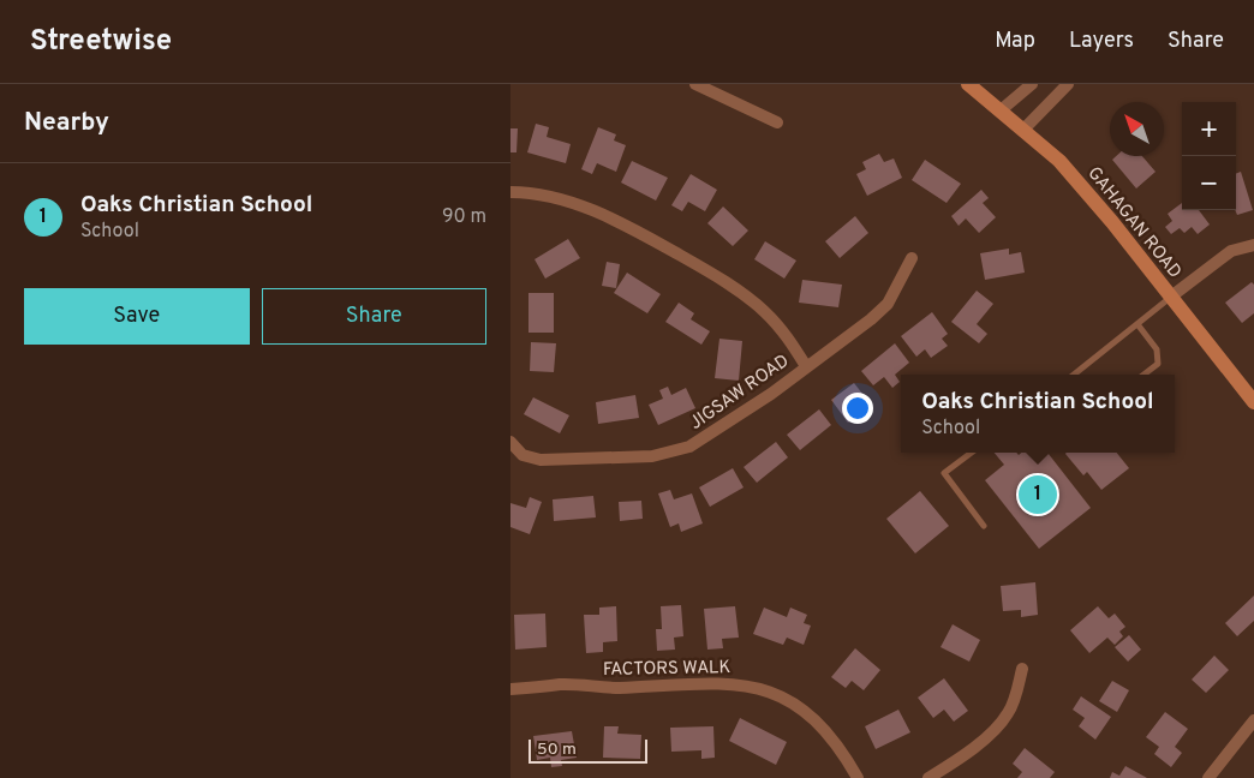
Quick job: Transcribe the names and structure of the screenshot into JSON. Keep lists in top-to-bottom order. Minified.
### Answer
{"streets":{"street":["GAHAGAN ROAD","JIGSAW ROAD","FACTORS WALK"]},"scale_bar":"50 m","north":"top left","page":{"header":"Streetwise","nav":["Map","Layers","Share"],"heading":"Nearby","map_buttons":["+","−"],"list":[{"mark":"1","name":"Oaks Christian School","note":"School","value":"90 m"}],"buttons":["Save","Share"],"popup":["Oaks Christian School","School"],"pins":"1","scale":"50 m"}}
